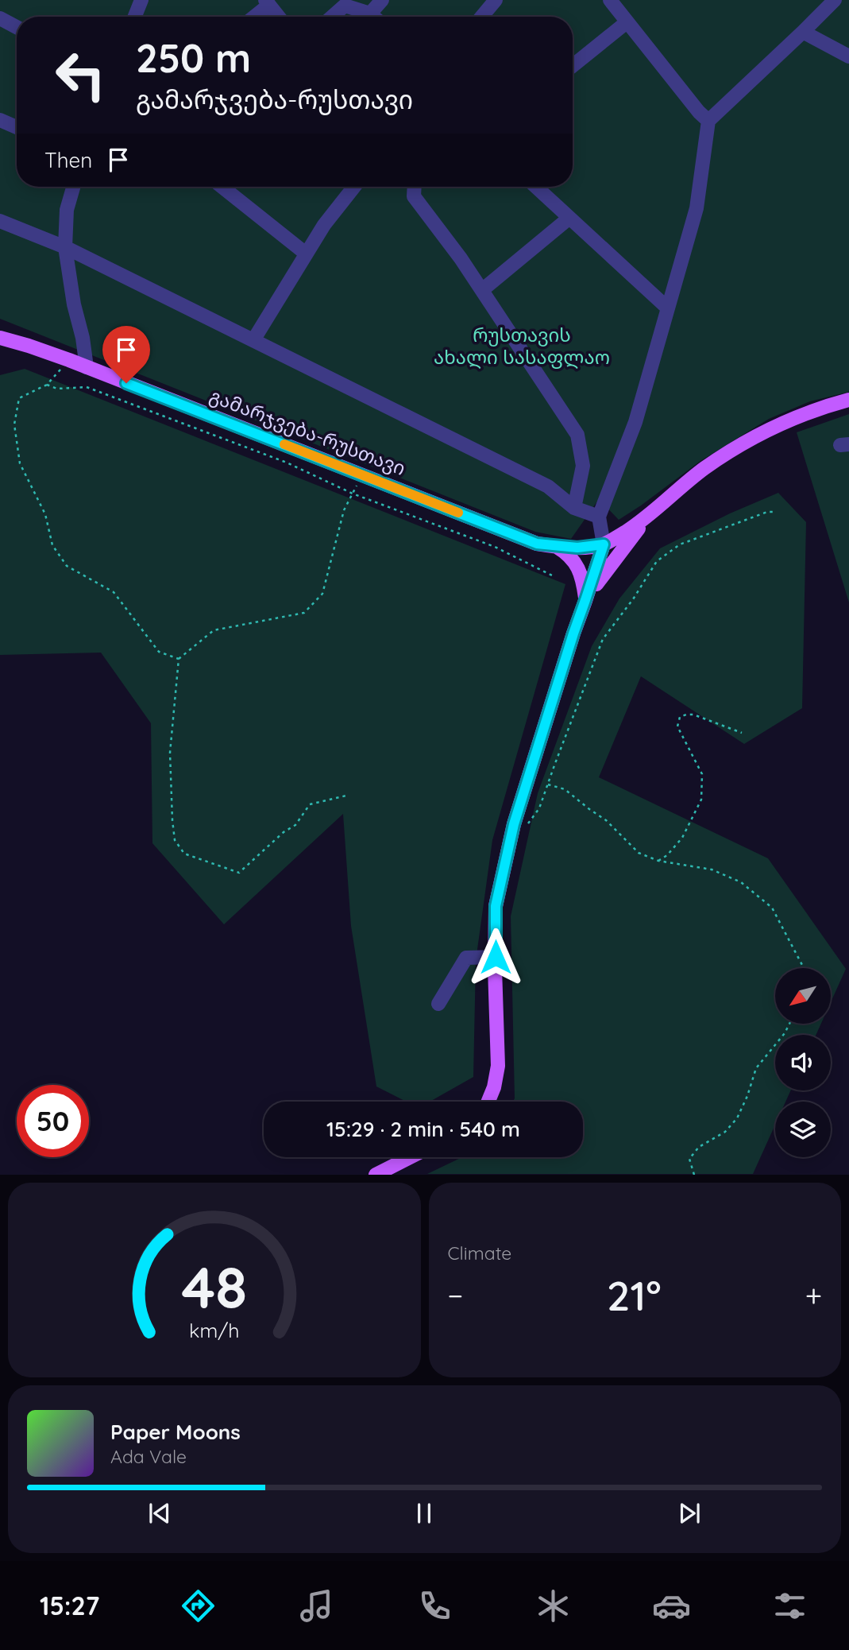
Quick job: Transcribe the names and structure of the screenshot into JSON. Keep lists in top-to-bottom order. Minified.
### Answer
{"streets":{"main road":["გამარჯვება-რუსთავი"]},"parks":["რუსთავის ახალი სასაფლაო"],"north":"bottom left","page":{"turn":["250 m","გამარჯვება-რუსთავი"],"then":"Then","limit":"50","trip":"15:29 · 2 min · 540 m","tile":"Climate","heat":["−","21°","+"],"song":["Paper Moons","Ada Vale"],"tabs":"15:27","gauge":["48","km/h"]}}
